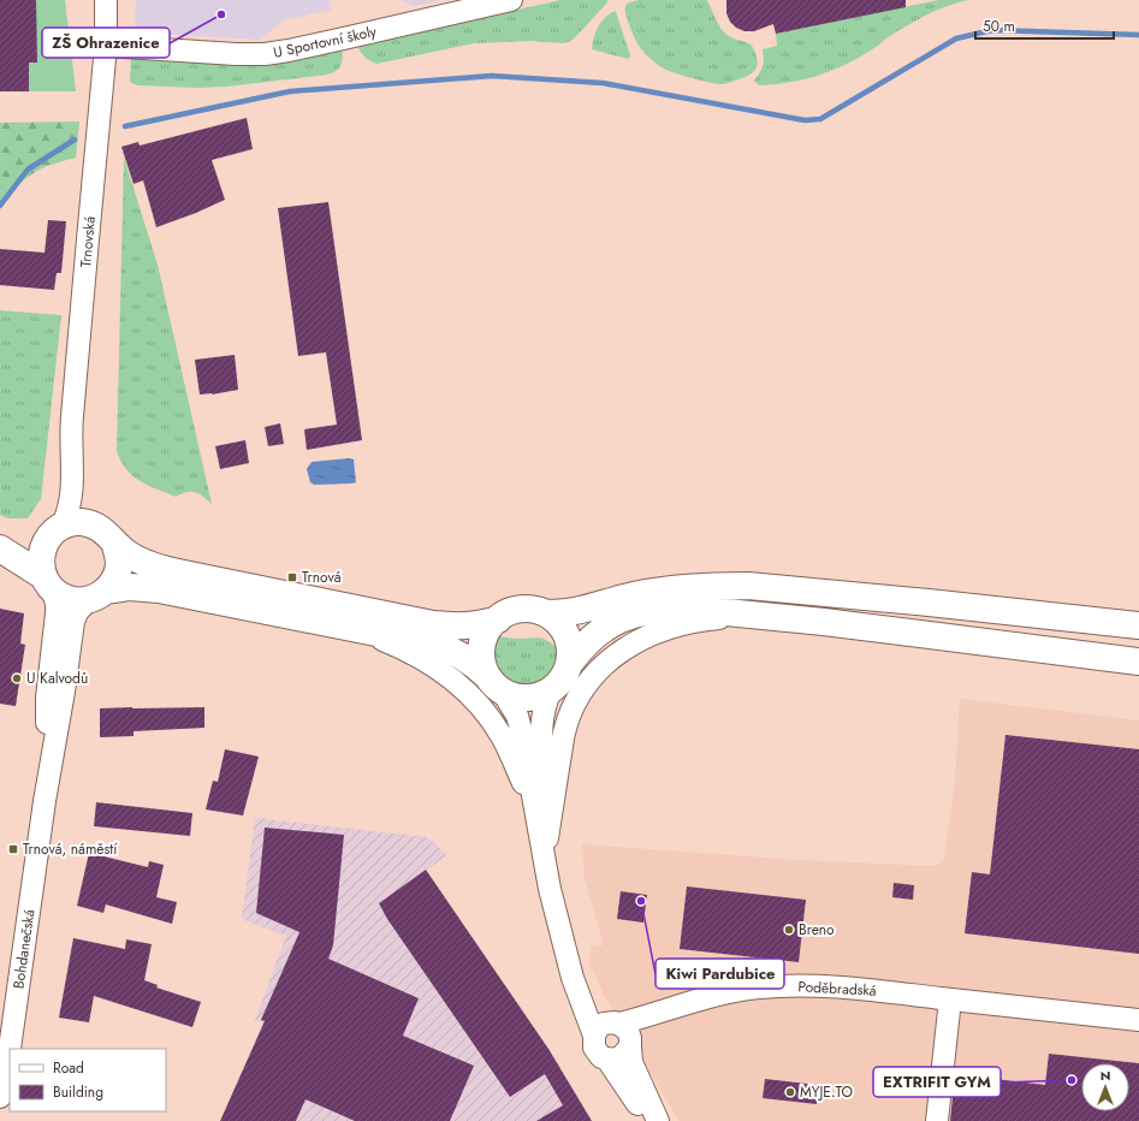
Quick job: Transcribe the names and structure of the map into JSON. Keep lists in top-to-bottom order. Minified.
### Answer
{"streets":{"street":["U Sportovní školy","Trnovská","Bohdanečská","Poděbradská"]},"crossings":[["U Sportovní školy","Trnovská"],["Trnovská","Bohdanečská"]],"places":{"other":["ZŠ Ohrazenice","U Kalvodů","Kiwi Pardubice","Breno","EXTRIFIT GYM","MYJE.TO"],"transit":["Trnová","Trnová, náměstí"]},"legend":["Road","Building"],"scale_bar":"50 m","north":"top"}
